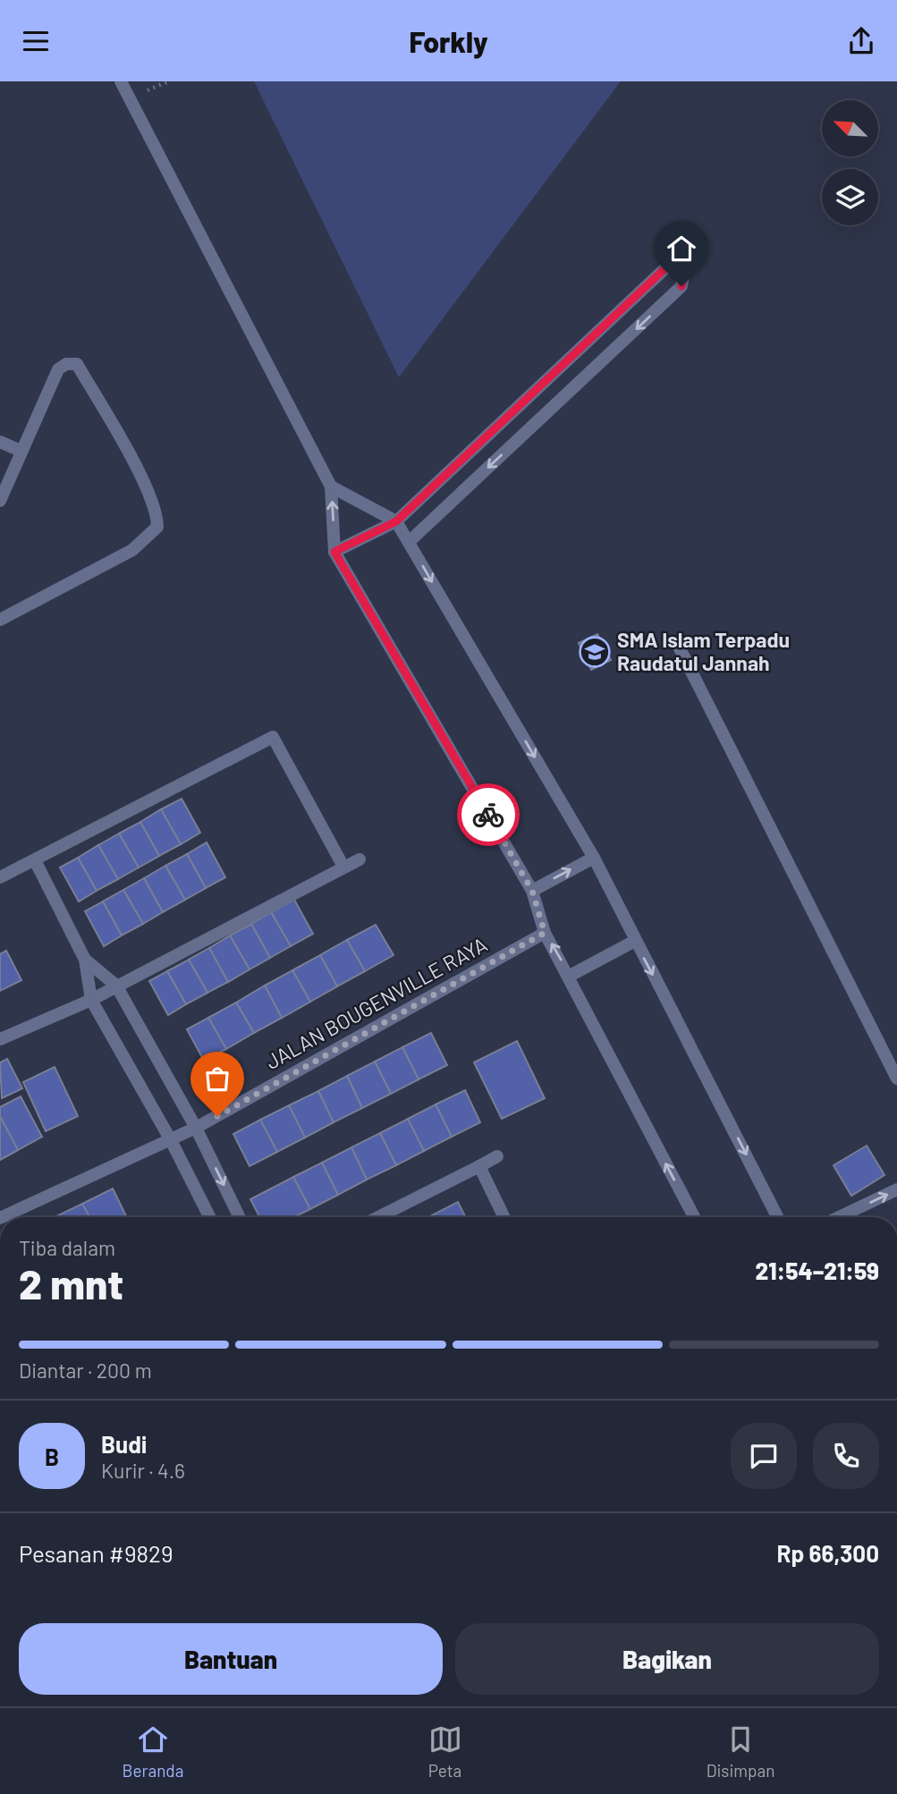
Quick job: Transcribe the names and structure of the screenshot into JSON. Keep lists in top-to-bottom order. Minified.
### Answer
{"streets":{"street":["JALAN BOUGENVILLE RAYA"]},"places":{"school or university":["SMA Islam Terpadu Raudatul Jannah"]},"north":"top left","page":{"header":"Forkly","heading":["2 mnt","Tiba dalam","21:54–21:59"],"panel":["Budi","Kurir · 4.6","Pesanan #9829","Rp 66,300"],"bar":"Diantar · 200 m","round":"B","buttons":["Bantuan","Bagikan"],"tabs":["Beranda","Peta","Disimpan"]}}
